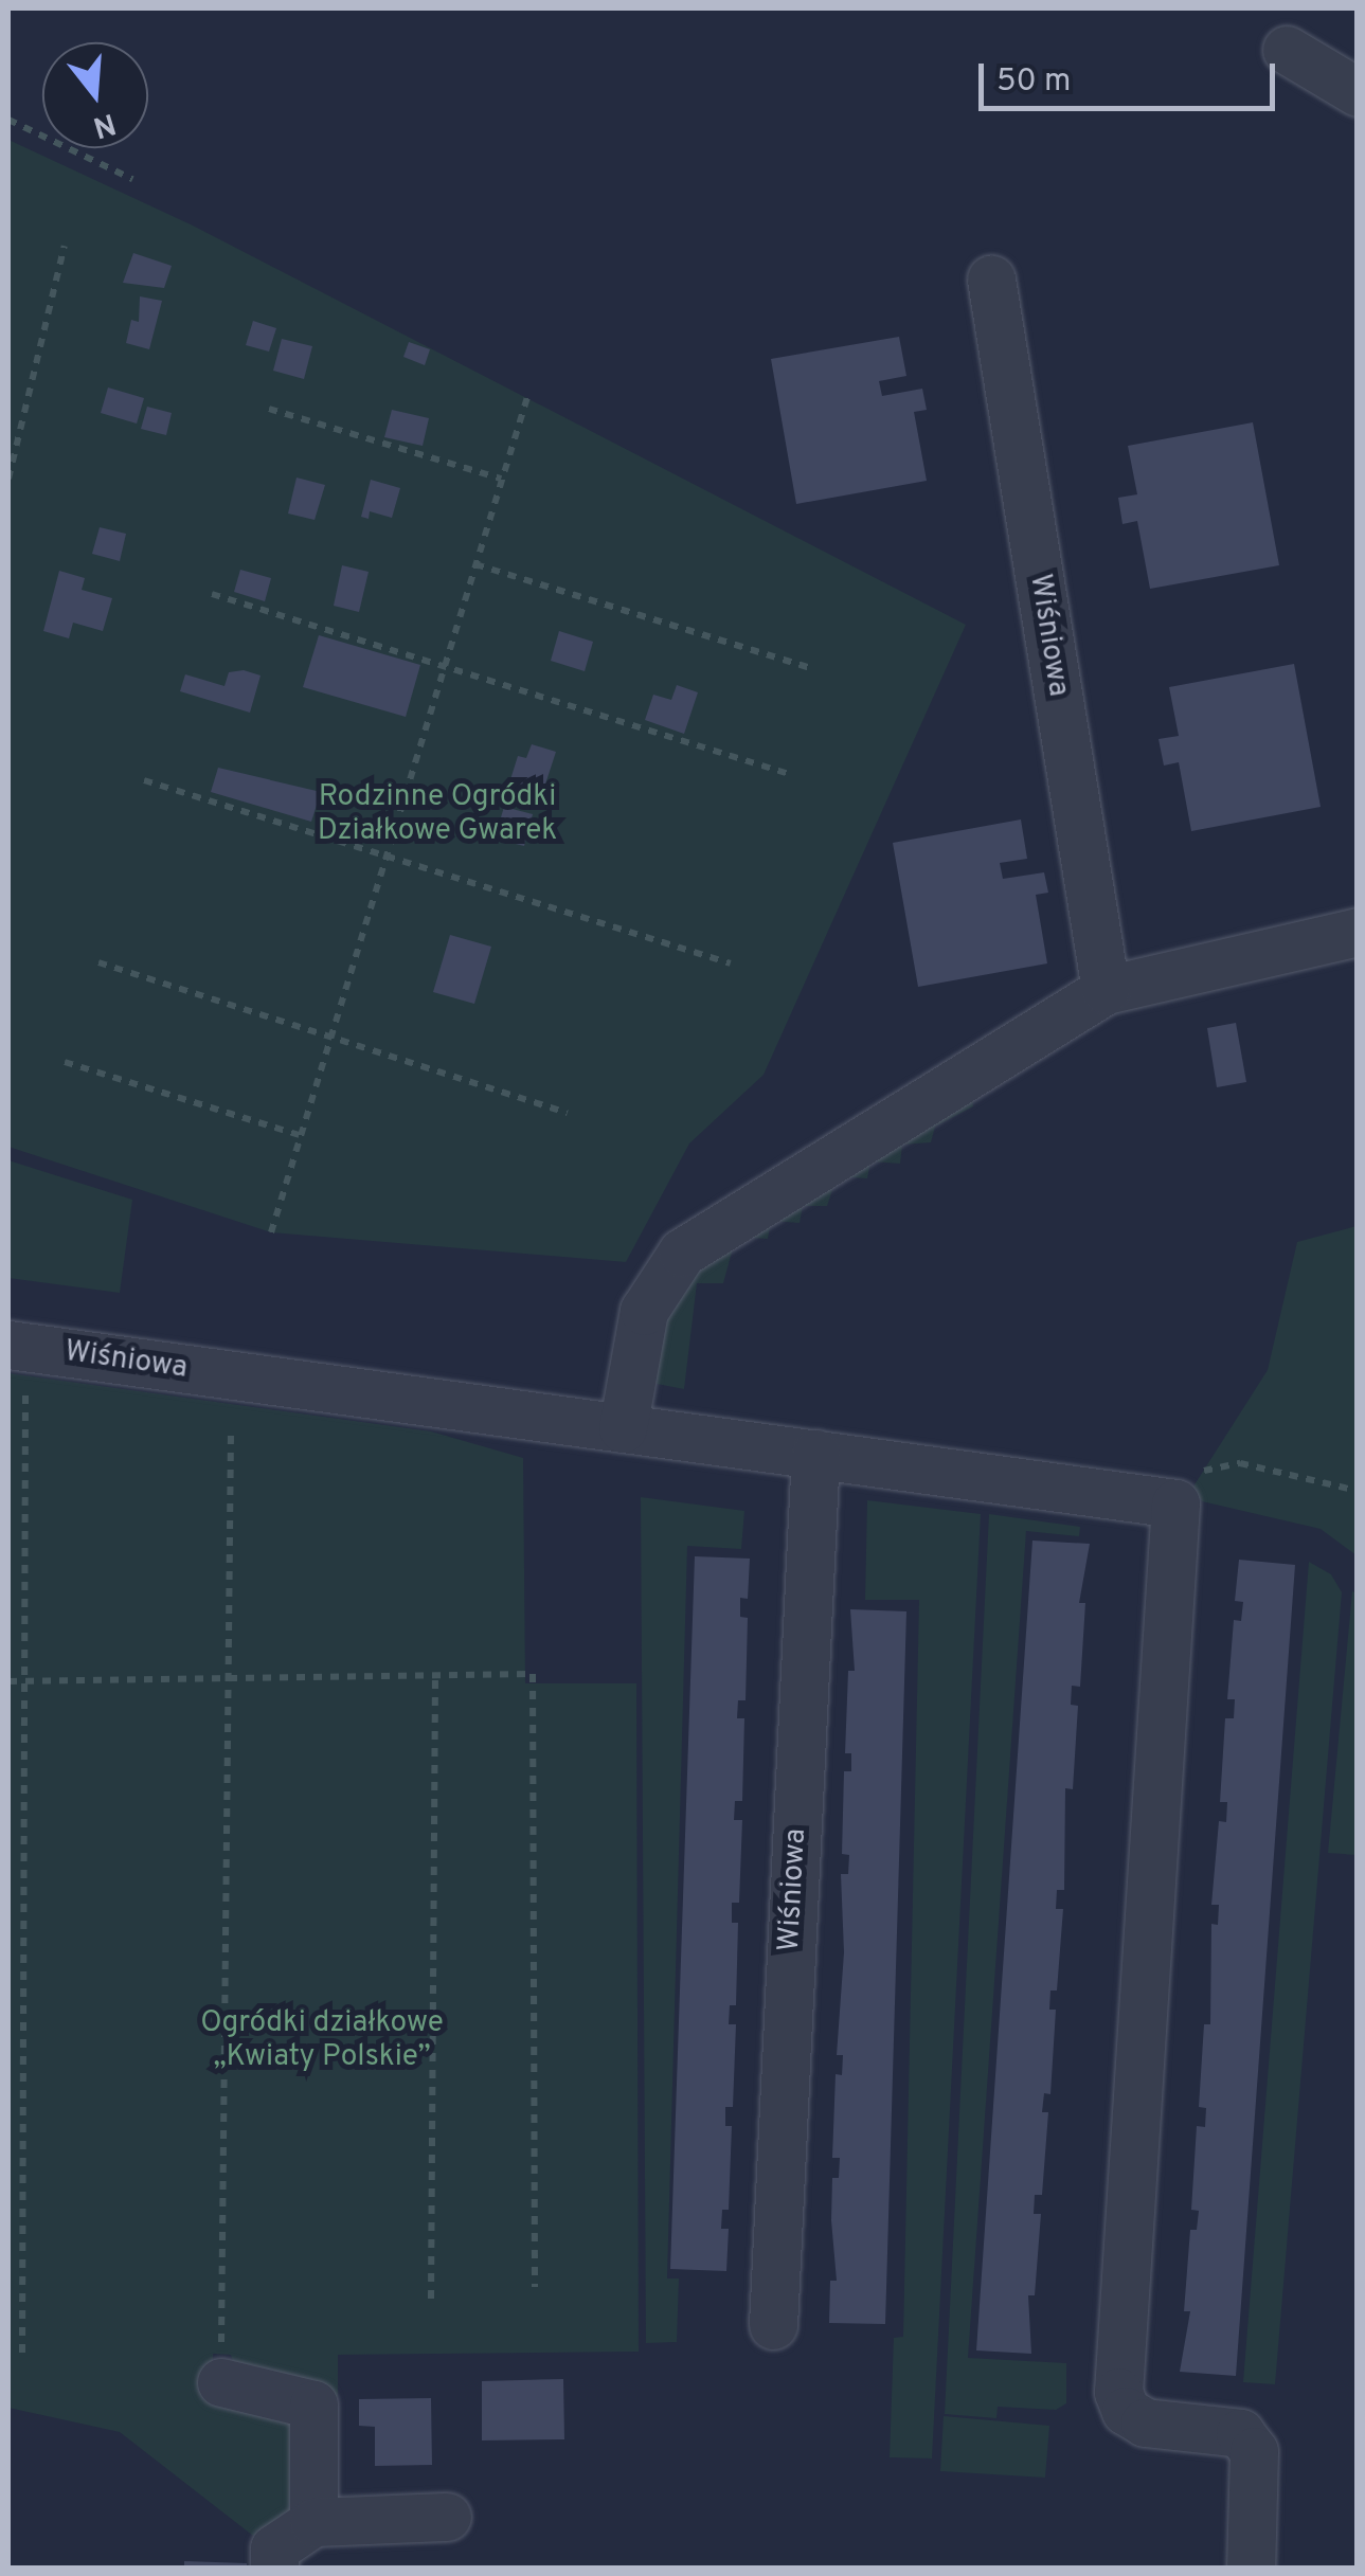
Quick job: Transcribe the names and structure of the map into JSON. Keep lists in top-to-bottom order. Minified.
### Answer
{"streets":{"street":["Wiśniowa"]},"parks":["Rodzinne Ogródki Działkowe Gwarek","Ogródki działkowe „Kwiaty Polskie”"],"scale_bar":"50 m","north":"bottom"}
